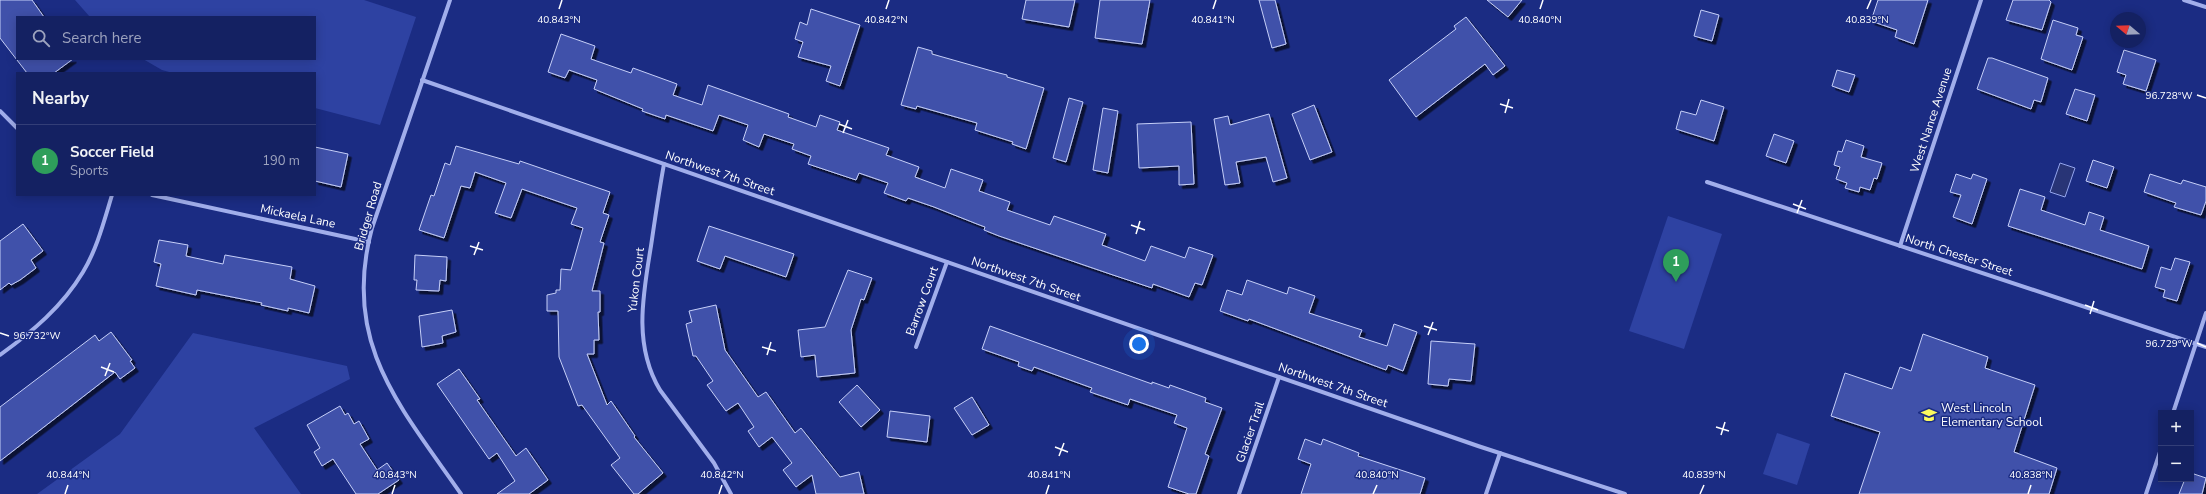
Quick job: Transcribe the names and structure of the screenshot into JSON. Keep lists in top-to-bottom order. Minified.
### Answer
{"streets":{"street":["West Nance Avenue","Northwest 7th Street","Mickaela Lane","Bridger Road","North Chester Street","Yukon Court","Barrow Court","Glacier Trail"]},"crossings":[["West Nance Avenue","North Chester Street"],["Northwest 7th Street","Bridger Road"],["Northwest 7th Street","Yukon Court"],["Northwest 7th Street","Barrow Court"],["Northwest 7th Street","Glacier Trail"],["Mickaela Lane","Bridger Road"]],"places":{"school or university":["West Lincoln Elementary School"]},"north":"left","page":{"search":"Search here","heading":"Nearby","list":[{"mark":"1","name":"Soccer Field","note":"Sports","value":"190 m"}],"pins":"1","map_buttons":["+","−"]},"coordinates":["40.843°N","40.842°N","40.841°N","40.840°N","40.839°N","96.728°W","96.732°W","96.729°W","40.844°N","40.838°N"]}
